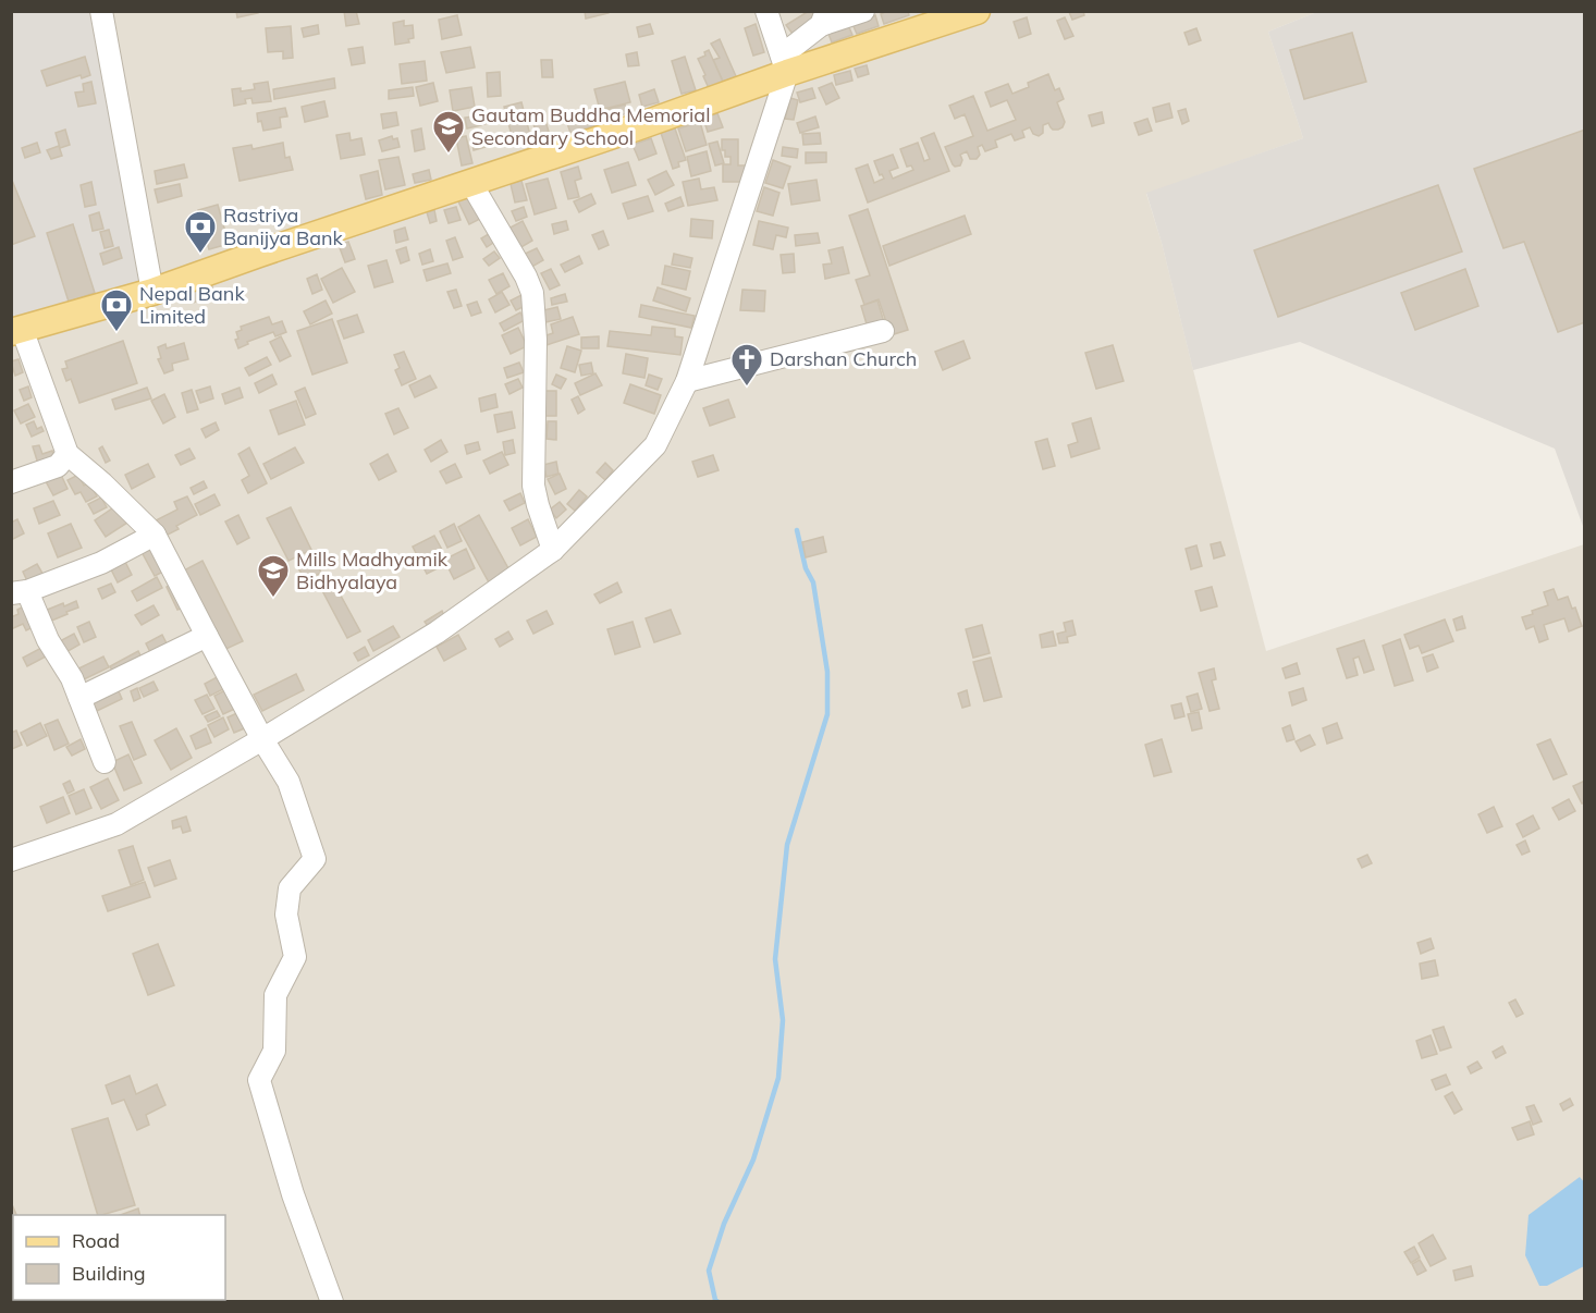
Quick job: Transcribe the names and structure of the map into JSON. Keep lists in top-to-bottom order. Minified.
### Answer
{"places":{"school or university":["Gautam Buddha Memorial Secondary School","Mills Madhyamik Bidhyalaya"],"bank":["Rastriya Banijya Bank","Nepal Bank Limited"],"church":["Darshan Church"]},"legend":["Road","Building"]}
